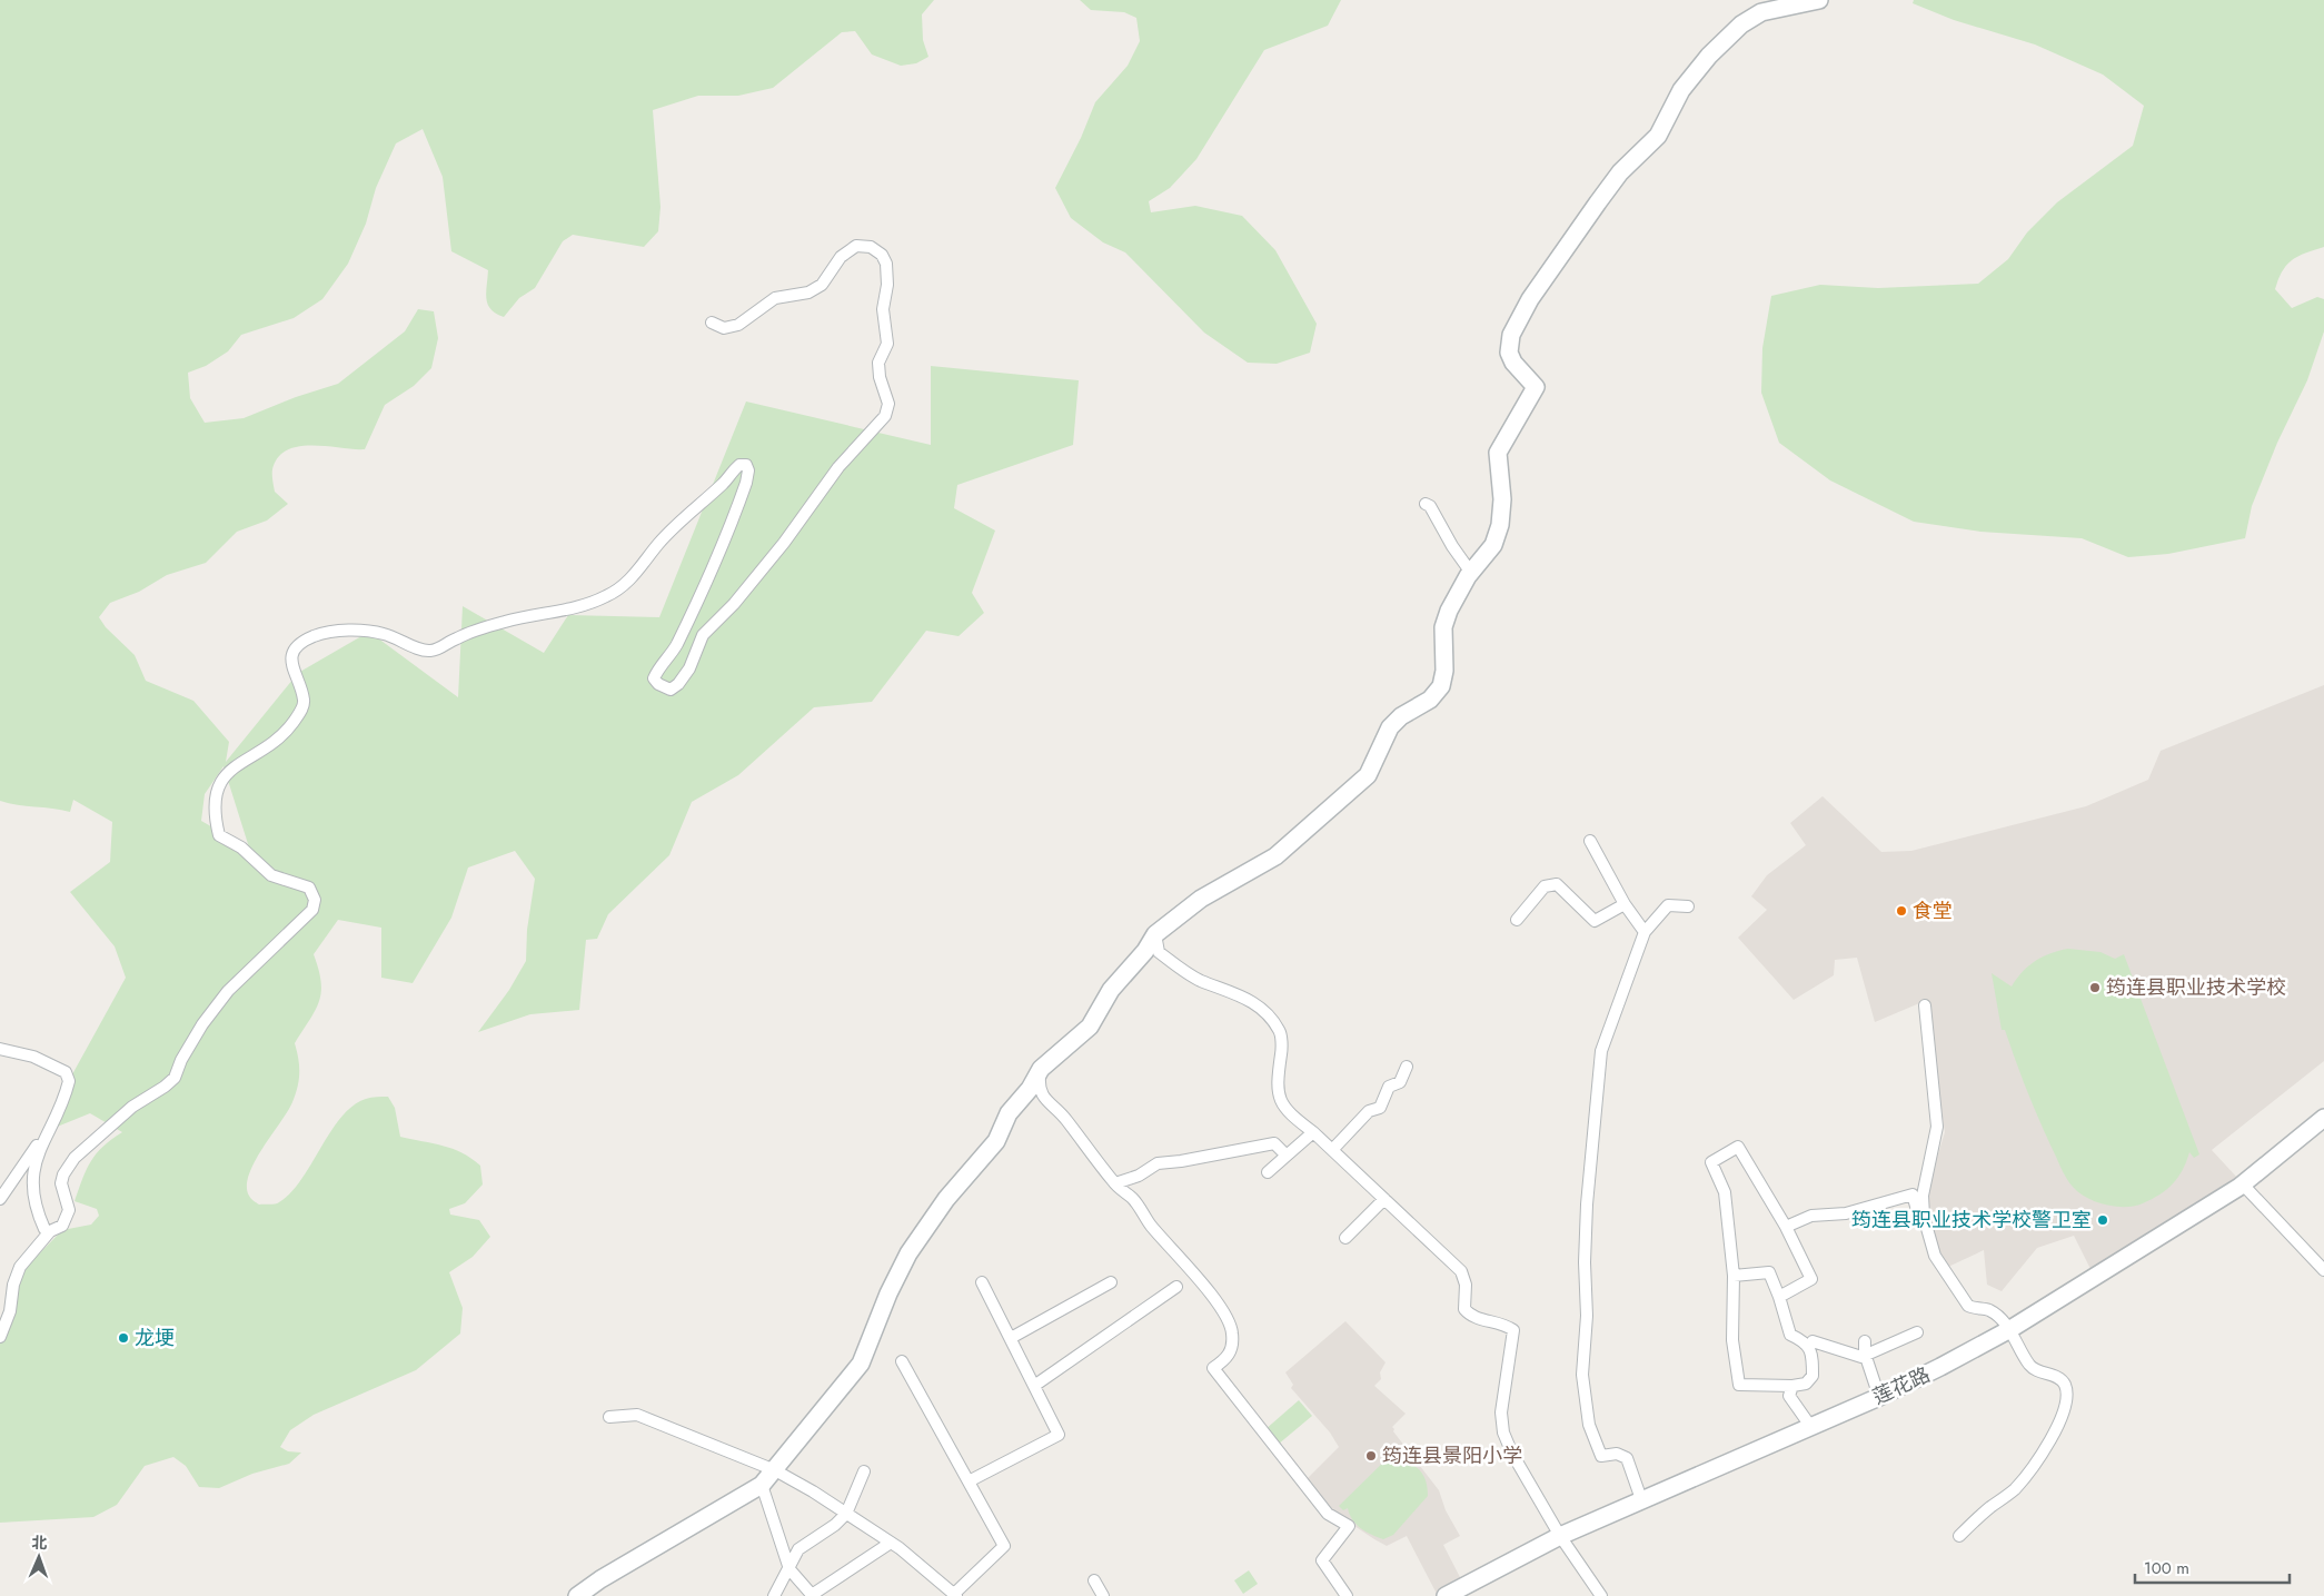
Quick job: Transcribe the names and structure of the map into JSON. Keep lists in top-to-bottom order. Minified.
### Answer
{"streets":{"street":["莲花路"]},"places":["食堂","筠连县职业技术学校","筠连县职业技术学校警卫室","龙埂","筠连县景阳小学"],"scale_bar":"100 m","north":"top"}
